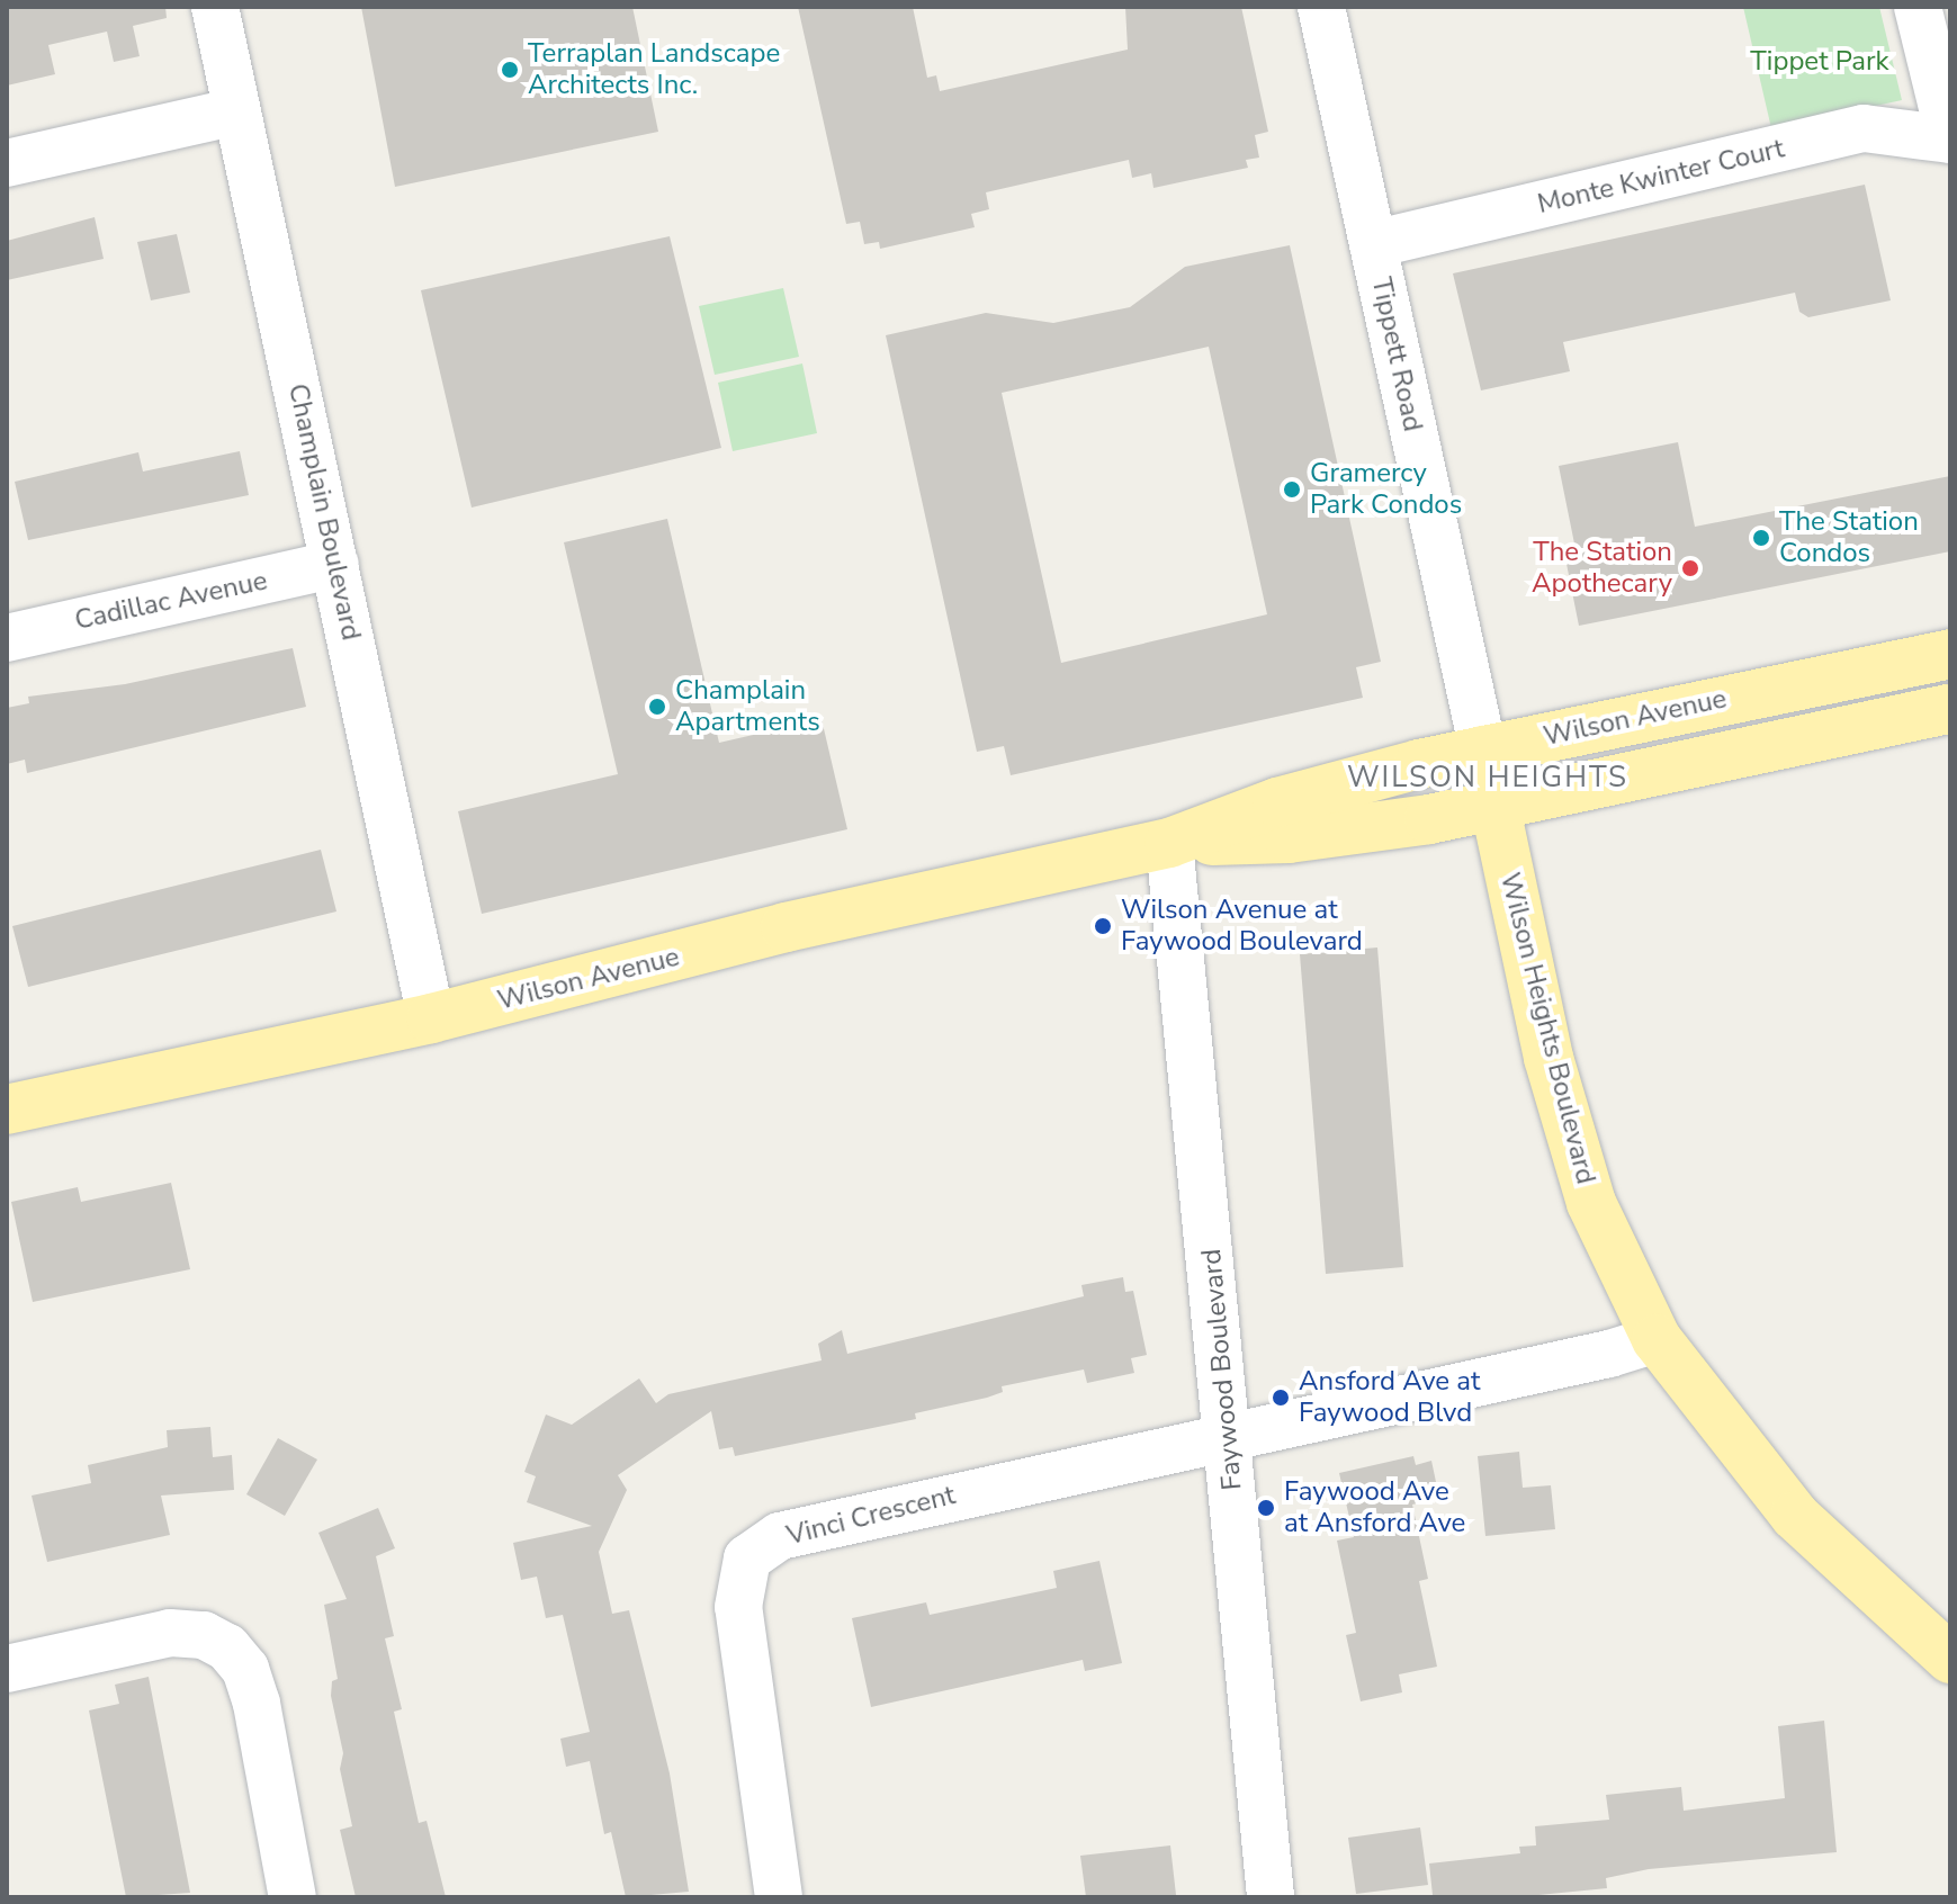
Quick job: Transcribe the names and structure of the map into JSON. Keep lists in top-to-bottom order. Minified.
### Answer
{"streets":{"main road":["Tippett Road","Wilson Avenue","Wilson Heights Boulevard"],"street":["Monte Kwinter Court","Champlain Boulevard","Cadillac Avenue","Faywood Boulevard","Vinci Crescent"]},"crossings":[["Monte Kwinter Court","Tippett Road"],["Tippett Road","Wilson Avenue"],["Tippett Road","Wilson Heights Boulevard"],["Champlain Boulevard","Cadillac Avenue"],["Champlain Boulevard","Wilson Avenue"],["Wilson Avenue","Wilson Heights Boulevard"],["Wilson Avenue","Faywood Boulevard"],["Wilson Heights Boulevard","Vinci Crescent"],["Faywood Boulevard","Vinci Crescent"]],"districts":["WILSON HEIGHTS"],"parks":["Tippet Park"],"places":["Terraplan Landscape Architects Inc.","Gramercy Park Condos","The Station Condos","The Station Apothecary","Champlain Apartments","Wilson Avenue at Faywood Boulevard","Ansford Ave at Faywood Blvd","Faywood Ave at Ansford Ave"]}
